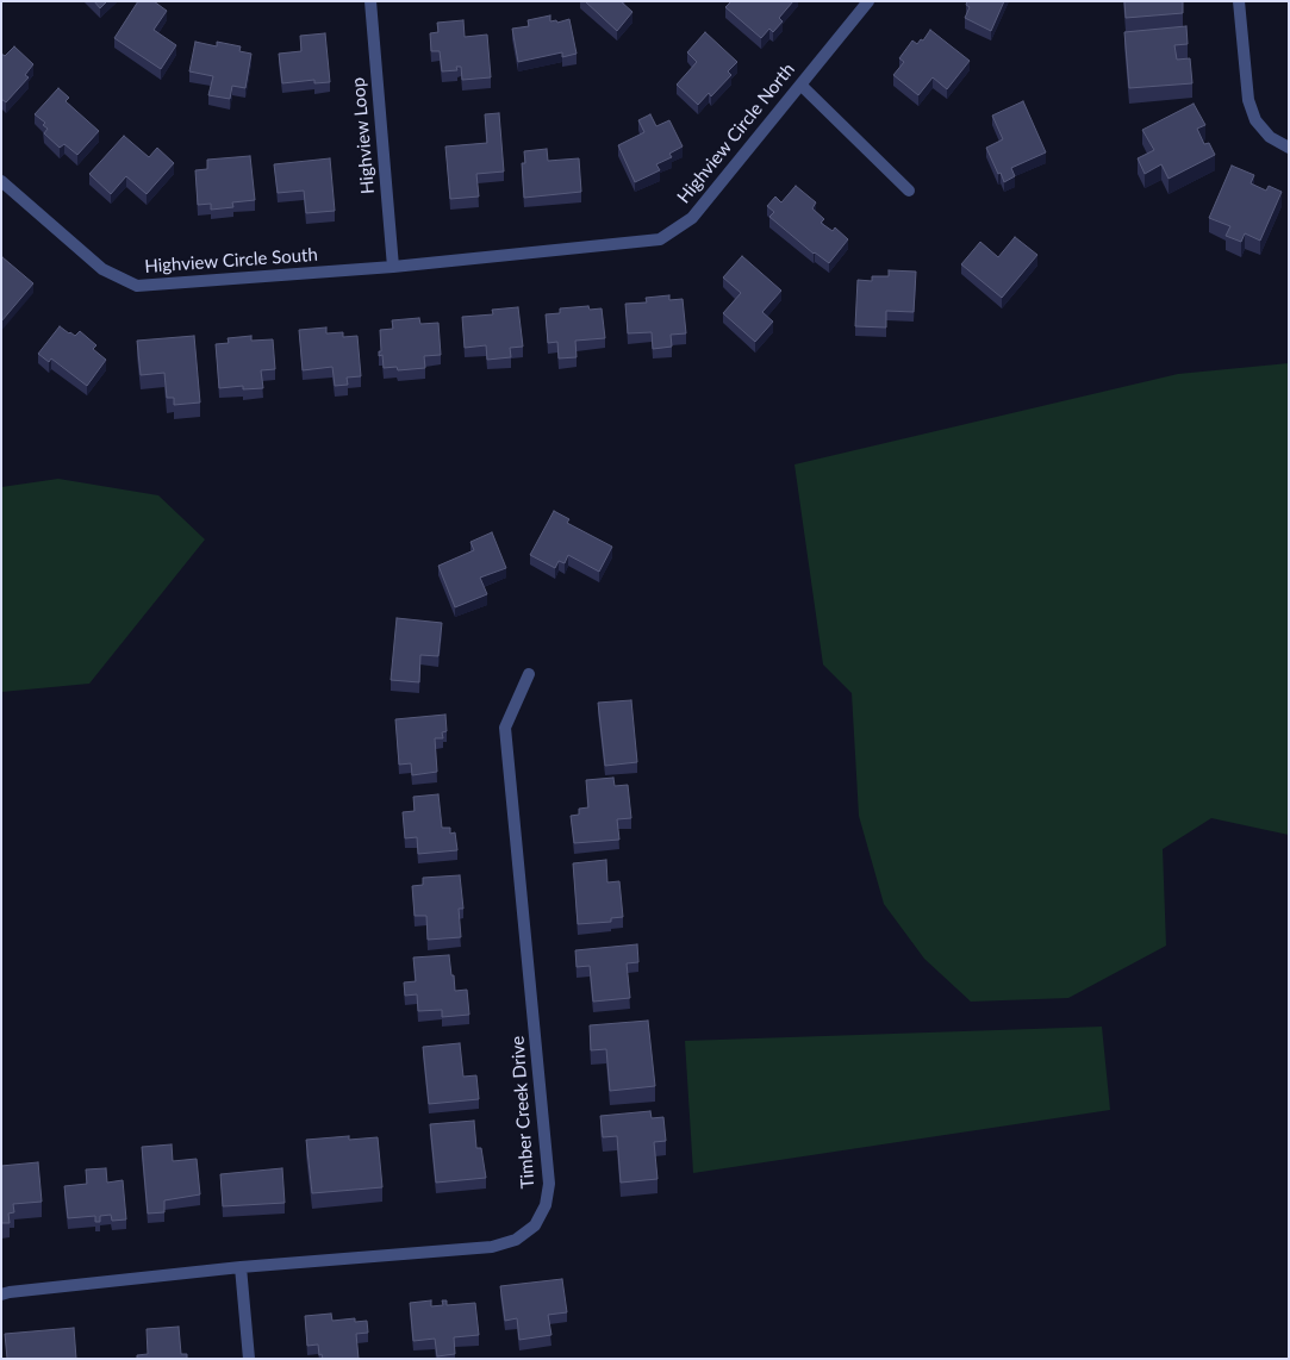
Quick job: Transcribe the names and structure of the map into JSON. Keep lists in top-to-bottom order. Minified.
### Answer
{"streets":{"street":["Highview Circle North","Highview Loop","Highview Circle South","Timber Creek Drive"]},"crossings":[["Highview Circle North","Highview Loop"],["Highview Circle North","Highview Circle South"],["Highview Loop","Highview Circle South"]]}
